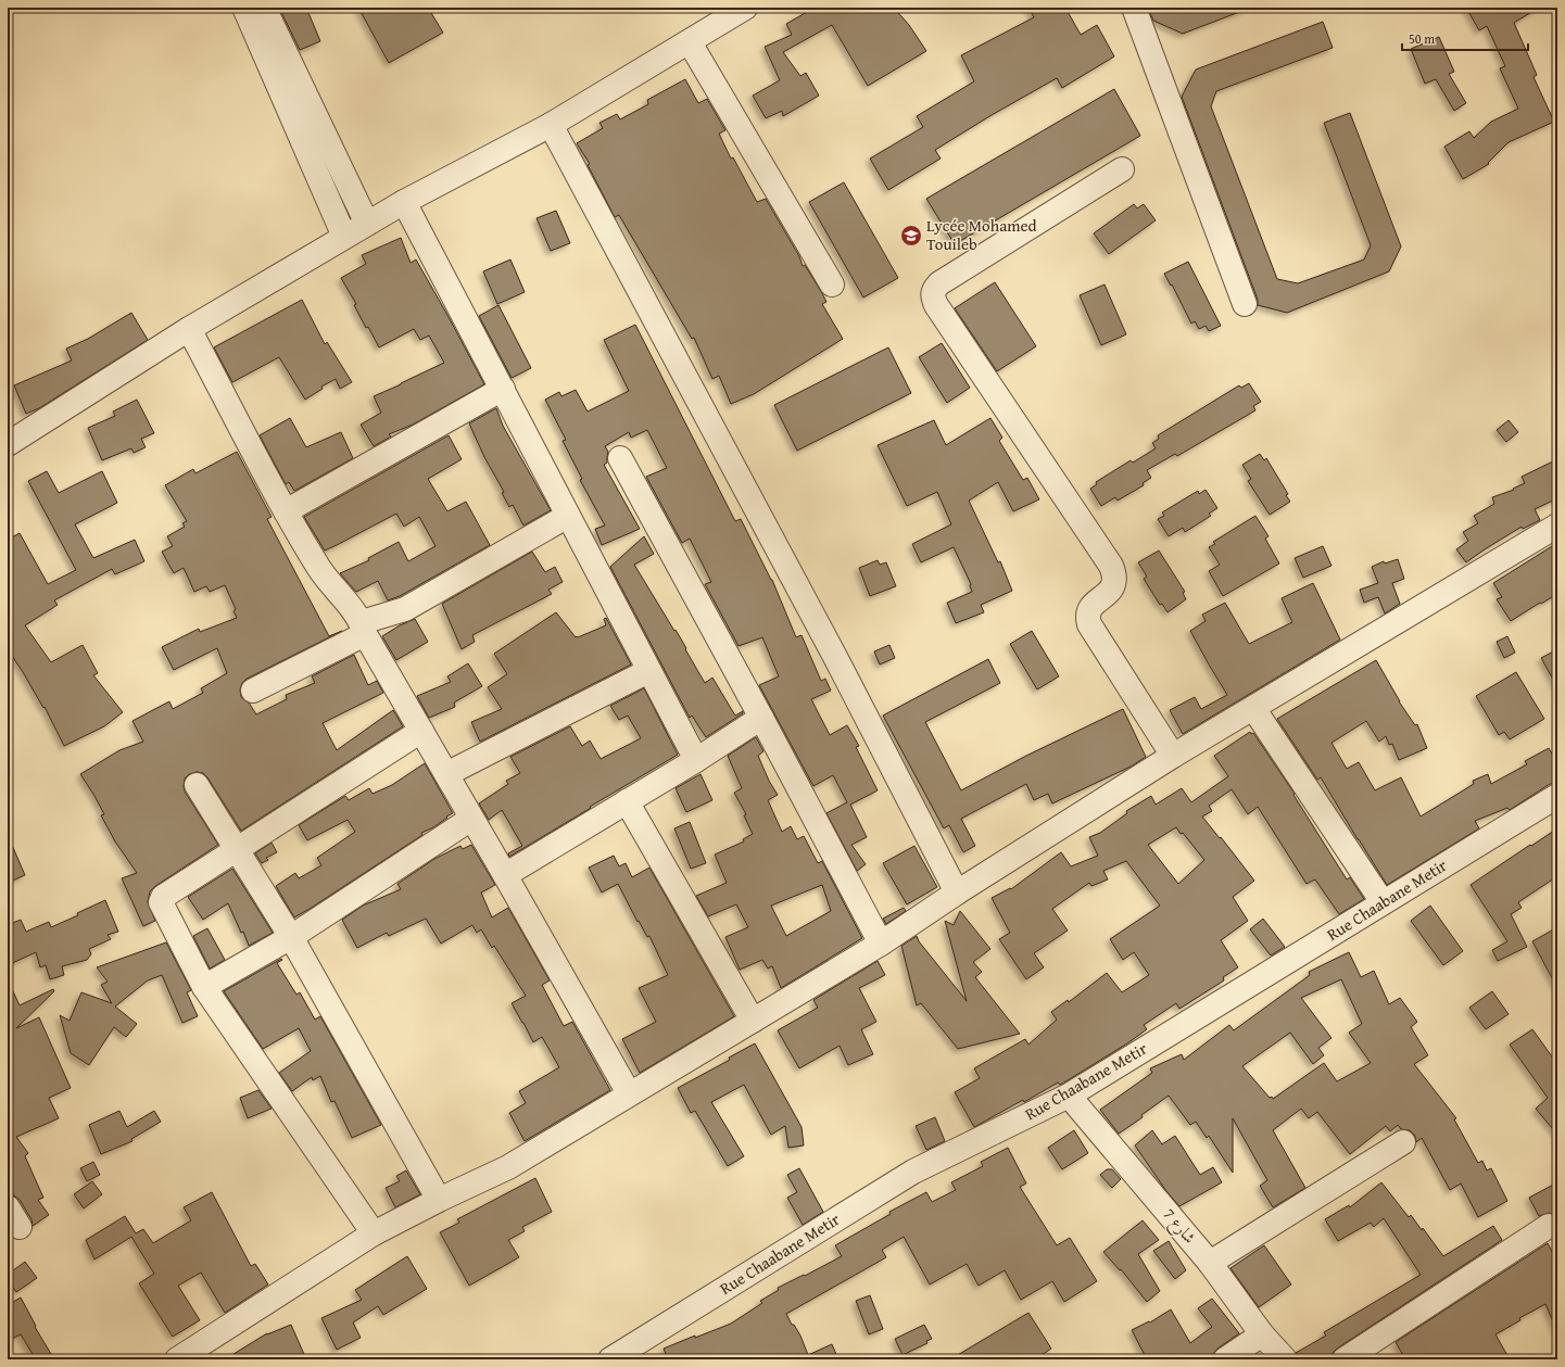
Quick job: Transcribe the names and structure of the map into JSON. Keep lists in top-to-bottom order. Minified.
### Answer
{"streets":{"street":["Rue Chaabane Metir","شارع 7"]},"crossings":[["Rue Chaabane Metir","شارع 7"]],"places":{"school or university":["Lycée Mohamed Touileb"]},"scale_bar":"50 m"}
